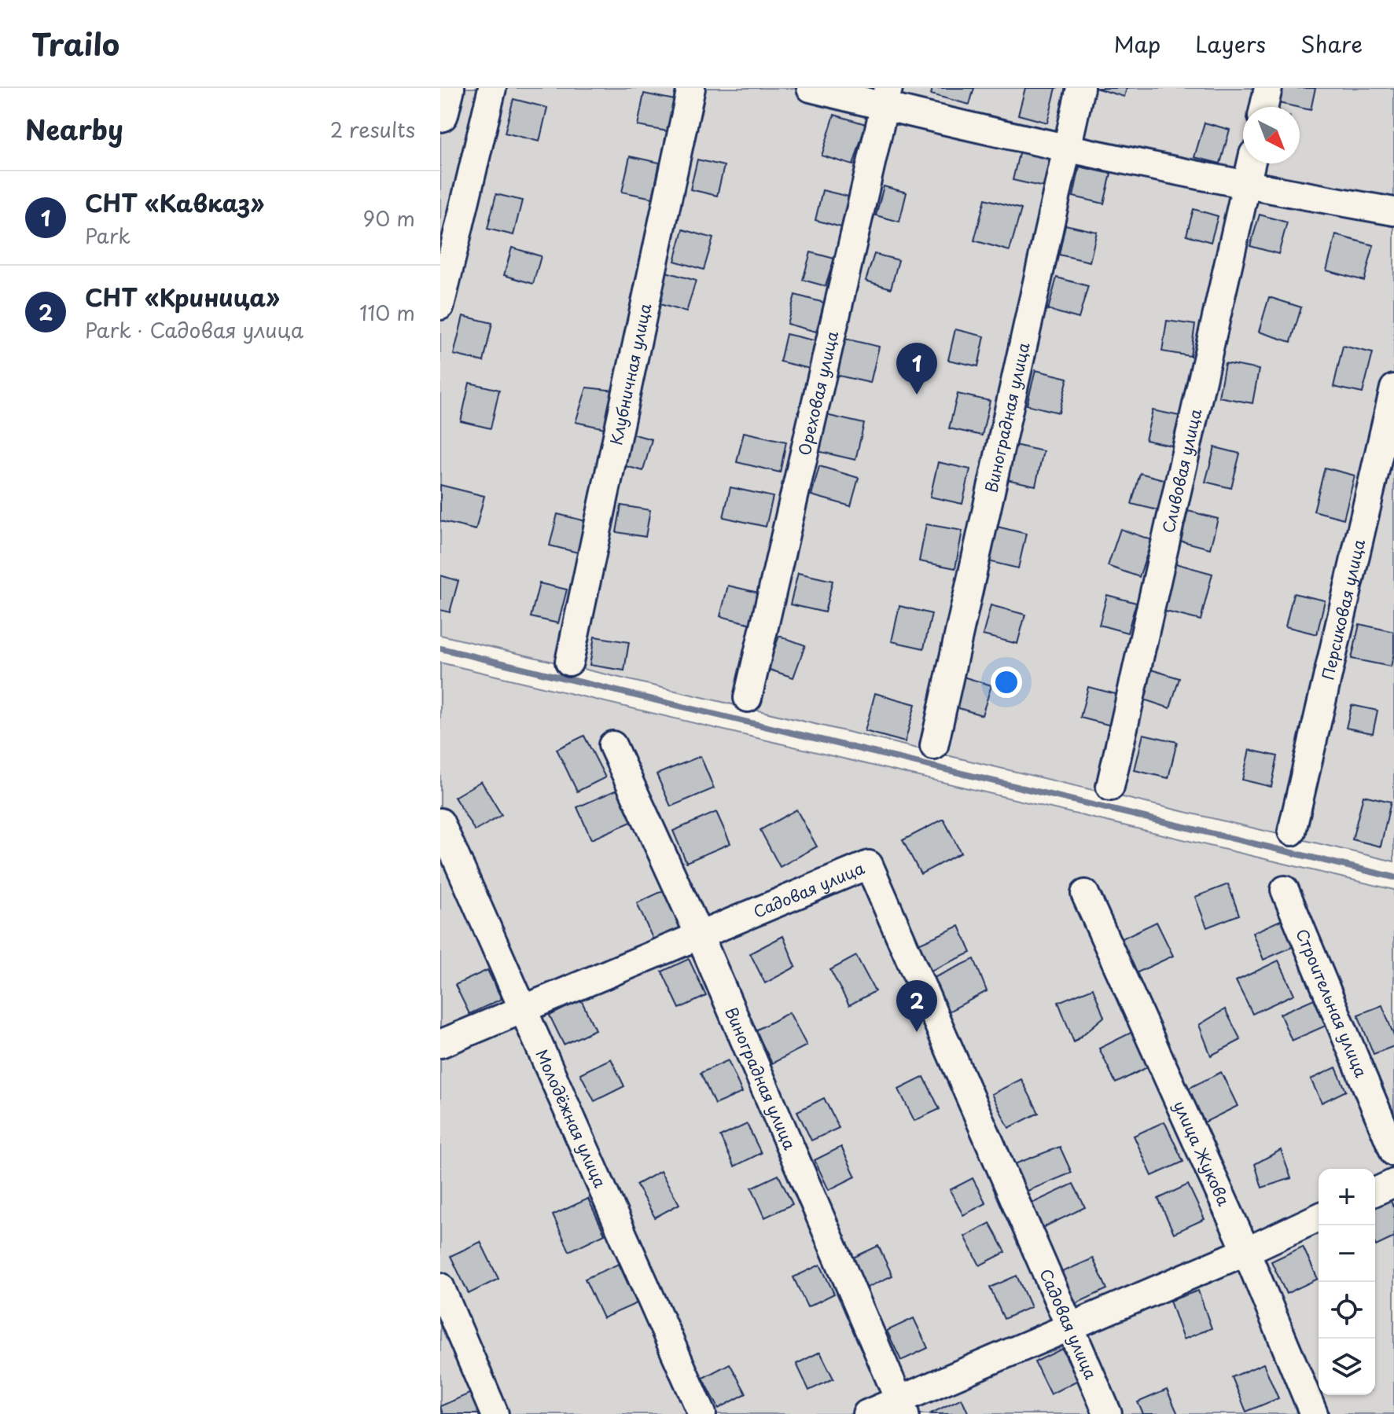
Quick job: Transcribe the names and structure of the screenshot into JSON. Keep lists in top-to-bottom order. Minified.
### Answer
{"streets":{"street":["Клубничная улица","Ореховая улица","Виноградная улица","Сливовая улица","Персиковая улица","Садовая улица","Строительная улица","Молодёжная улица","улица Жукова"]},"crossings":[["Виноградная улица","Садовая улица"],["Садовая улица","Молодёжная улица"]],"north":"bottom right","page":{"header":"Trailo","nav":["Map","Layers","Share"],"heading":["Nearby","2 results"],"list":[{"mark":"1","name":"СНТ «Кавказ»","note":"Park","value":"90 m"},{"mark":"2","name":"СНТ «Криница»","note":"Park · Садовая улица","value":"110 m"}],"pins":["1","2"],"map_buttons":["+","−"]}}
